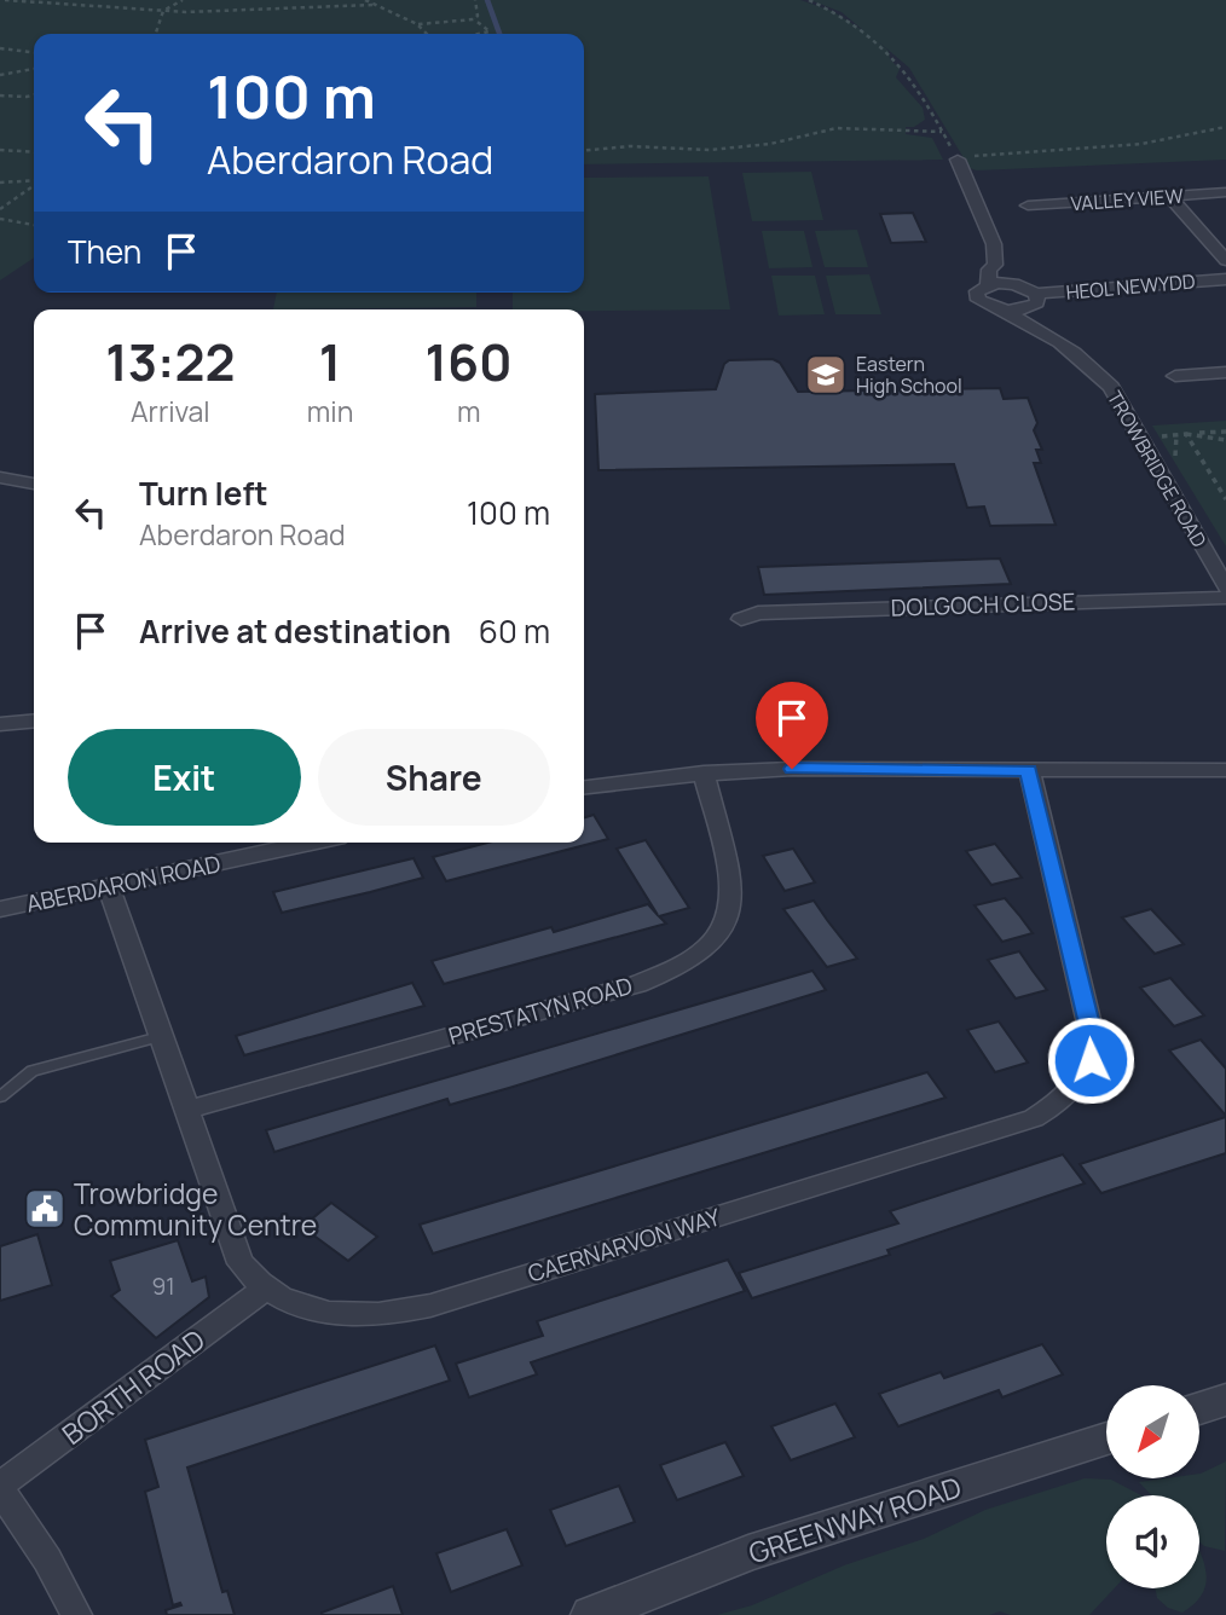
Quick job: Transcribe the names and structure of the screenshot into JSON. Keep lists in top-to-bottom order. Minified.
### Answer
{"streets":{"street":["VALLEY VIEW","HEOL NEWYDD","TROWBRIDGE ROAD","DOLGOCH CLOSE","ABERDARON ROAD","PRESTATYN ROAD","CAERNARVON WAY","BORTH ROAD","GREENWAY ROAD"]},"crossings":[["VALLEY VIEW","HEOL NEWYDD"],["ABERDARON ROAD","CAERNARVON WAY"],["PRESTATYN ROAD","CAERNARVON WAY"],["CAERNARVON WAY","BORTH ROAD"]],"places":{"school or university":["Eastern High School"],"public building":["Trowbridge Community Centre"]},"house_numbers":["91"],"north":"bottom left","page":{"turn":["100 m","Aberdaron Road"],"then":"Then","eta":["13:22","Arrival","1","min","160","m"],"list":[{"name":"Turn left","note":"Aberdaron Road","value":"100 m"},{"name":"Arrive at destination","value":"60 m"}],"buttons":["Exit","Share"]}}
